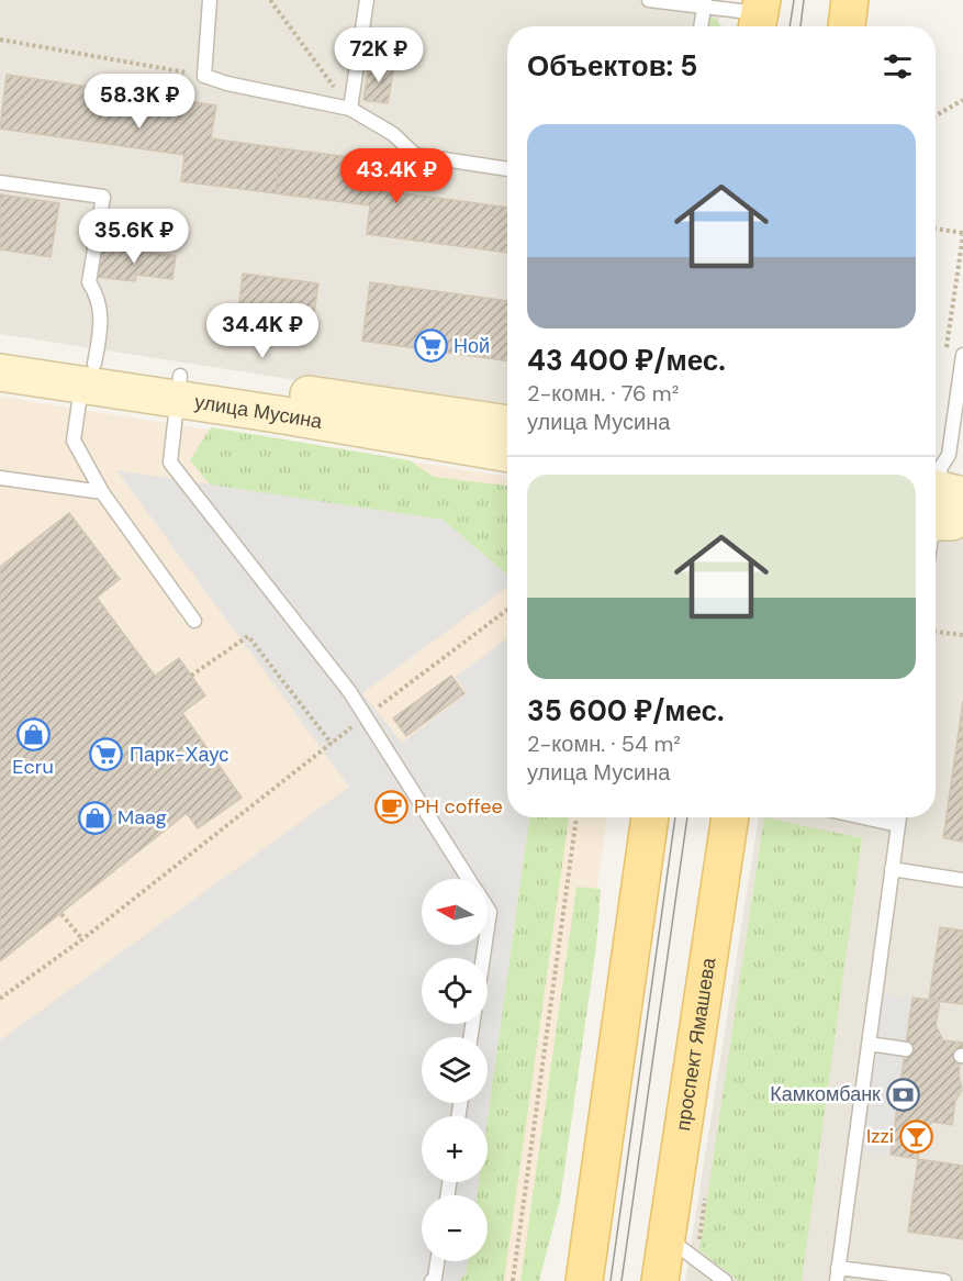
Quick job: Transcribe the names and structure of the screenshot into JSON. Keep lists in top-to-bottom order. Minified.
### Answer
{"streets":{"main road":["проспект Ямашева"],"street":["улица Мусина"]},"places":{"supermarket":["Ной","Парк-Хаус"],"shop":["Ecru","Maag"],"cafe":["PH coffee"],"bank":["Камкомбанк"],"bar":["Izzi"]},"north":"left","page":{"heading":"Объектов: 5","price":["72K ₽","58.3K ₽","43.4K ₽","35.6K ₽","34.4K ₽"],"list":[{"name":"43 400 ₽/мес.","note":"2-комн. · 76 m² · улица Мусина"},{"name":"35 600 ₽/мес.","note":"2-комн. · 54 m² · улица Мусина"}],"map_buttons":["+","−"]}}
